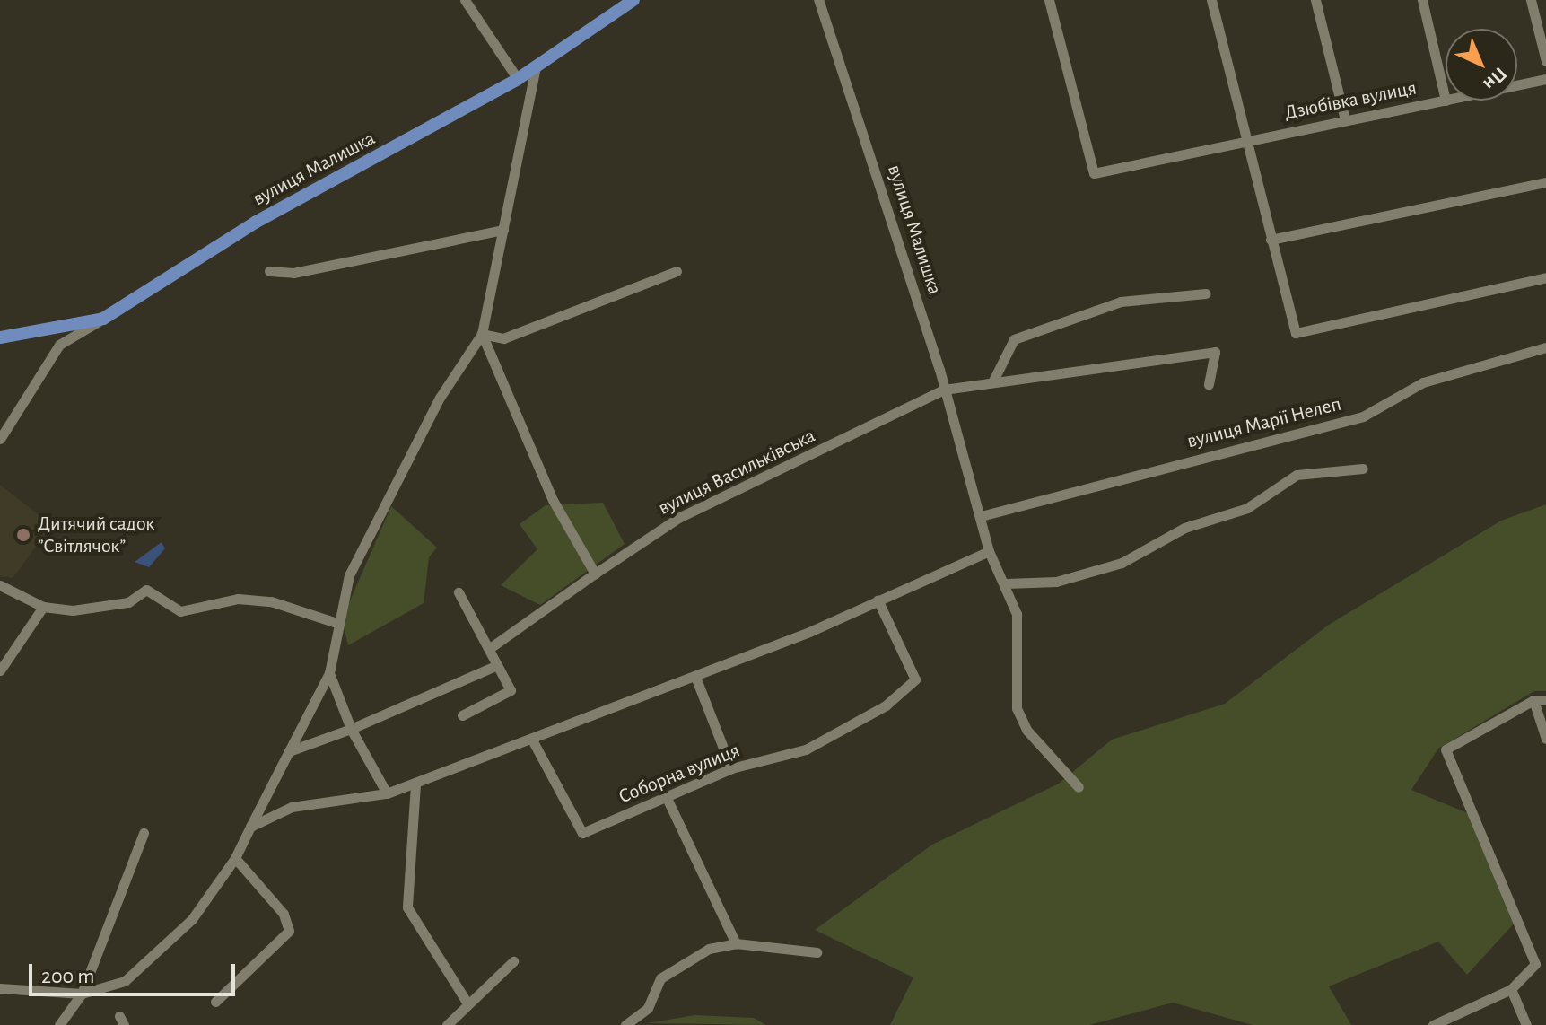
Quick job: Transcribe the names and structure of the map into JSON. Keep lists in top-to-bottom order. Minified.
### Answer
{"streets":{"main road":["вулиця Малишка"],"street":["Дзюбівка вулиця","вулиця Марії Нелеп","вулиця Васильківська","Соборна вулиця"]},"crossings":[["вулиця Малишка","вулиця Васильківська"]],"places":["Дитячий садок ”Світлячок”"],"scale_bar":"200 m","north":"bottom right"}
